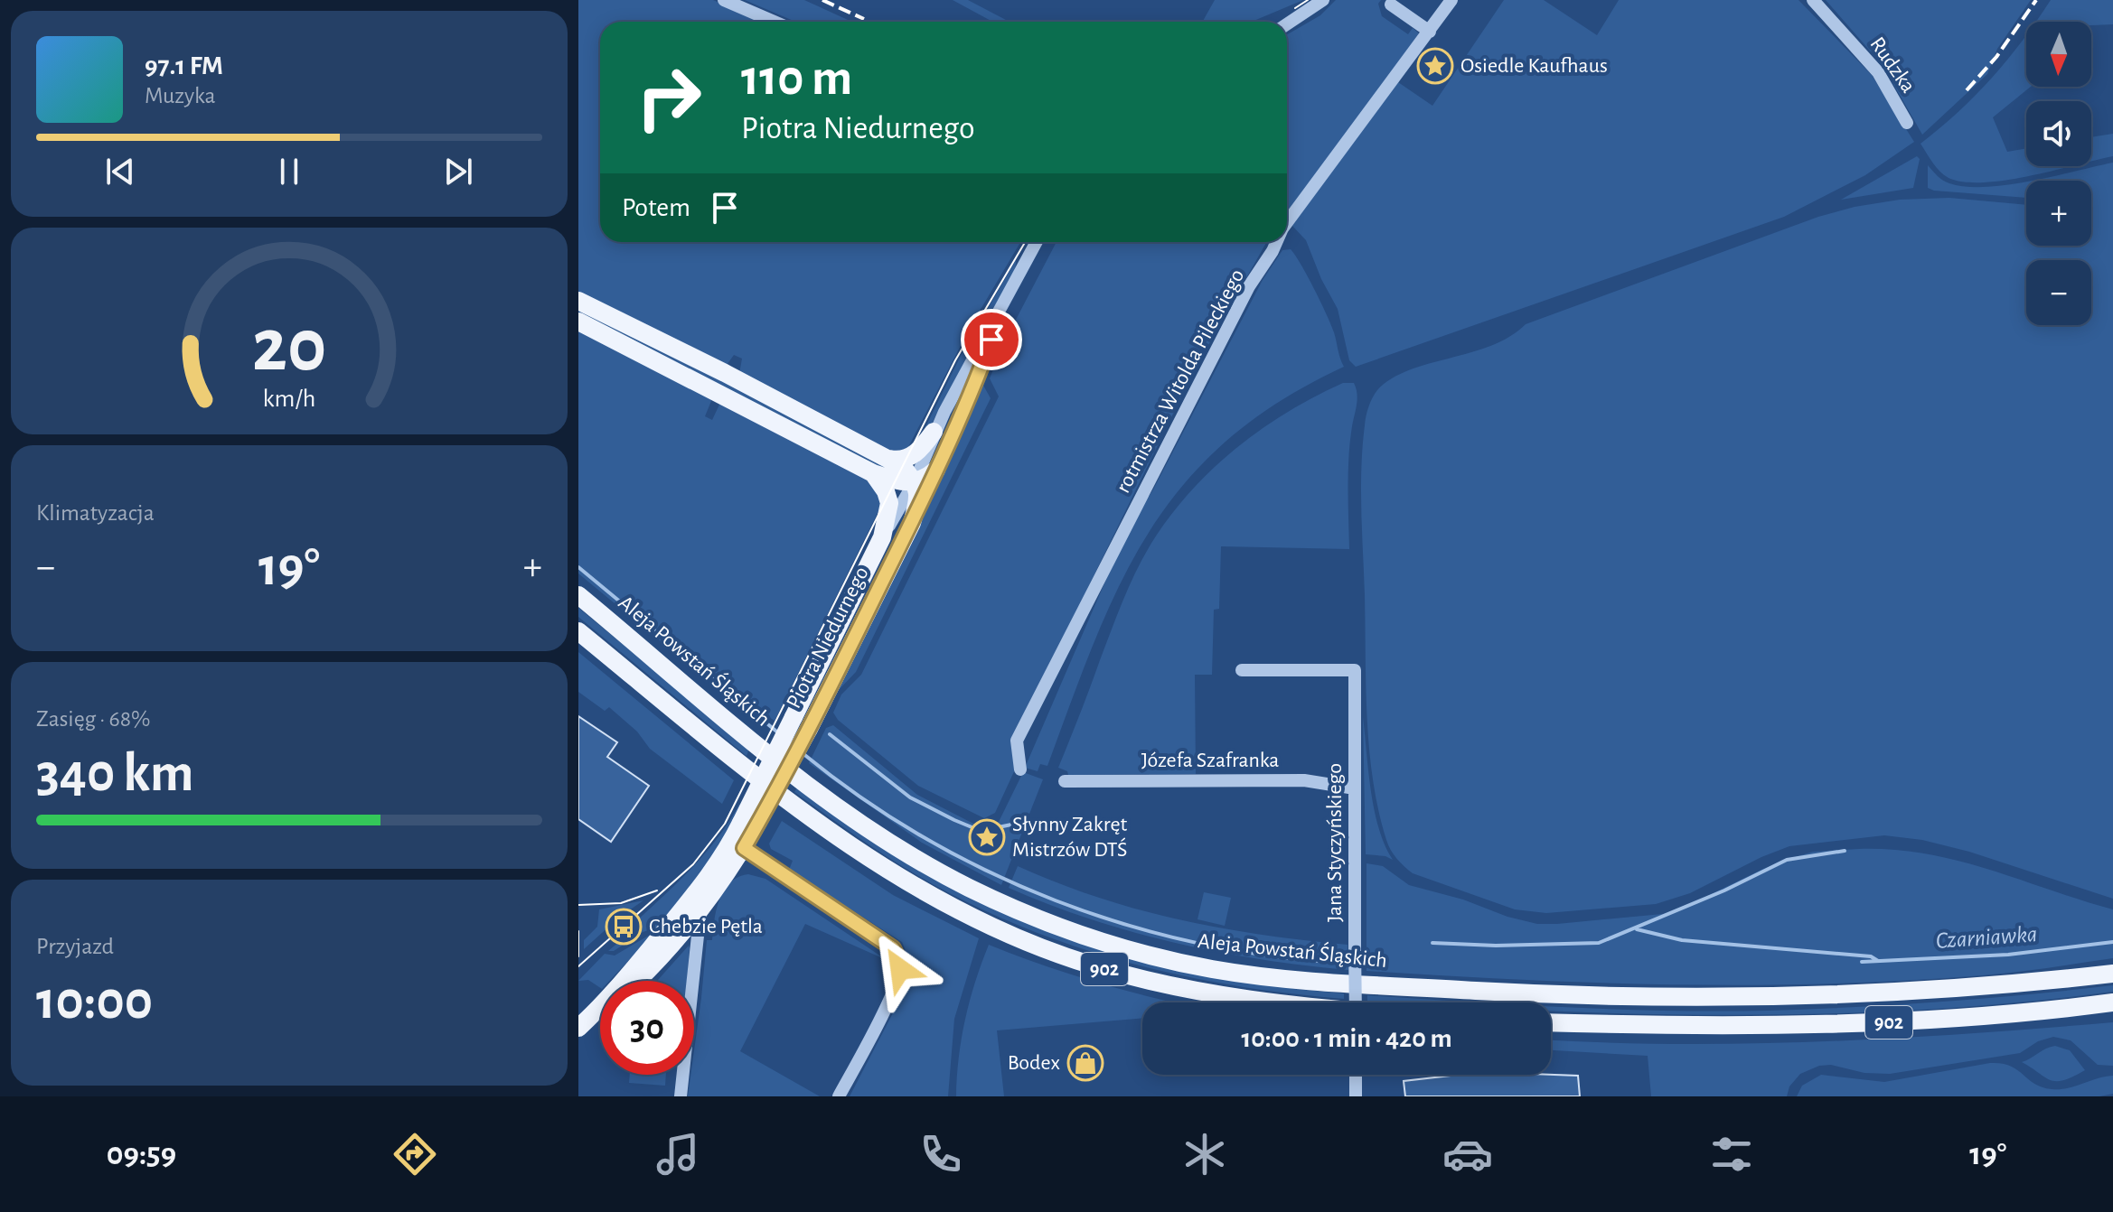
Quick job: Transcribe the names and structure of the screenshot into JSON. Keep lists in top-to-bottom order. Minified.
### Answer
{"streets":{"main road":["Piotra Niedurnego","Aleja Powstań Śląskich","902"],"street":["Rudzka","rotmistrza Witolda Pileckiego","Józefa Szafranka","Jana Styczyńskiego"]},"crossings":[["Józefa Szafranka","Jana Styczyńskiego"]],"water":["Czarniawka"],"places":{"place":["Osiedle Kaufhaus","Słynny Zakręt Mistrzów DTŚ"],"bus stop":["Chebzie Pętla"],"shop":["Bodex"]},"north":"bottom","page":{"map_buttons":["+","−"],"turn":["110 m","Piotra Niedurnego"],"song":["97.1 FM","Muzyka"],"then":"Potem","tile":["Klimatyzacja",["Zasięg · 68%","340 km"],["Przyjazd","10:00"]],"heat":["−","19°","+"],"limit":"30","trip":"10:00 · 1 min · 420 m","tabs":["09:59","19°"],"gauge":["20","km/h"]}}
